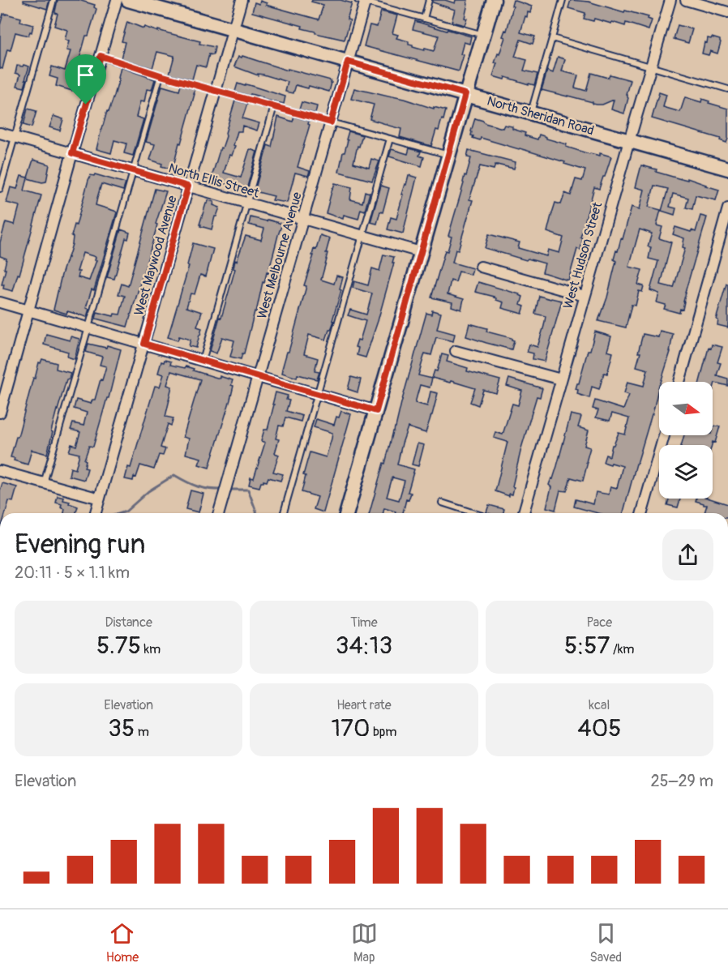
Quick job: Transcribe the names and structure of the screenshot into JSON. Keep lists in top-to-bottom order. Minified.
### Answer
{"streets":{"main road":["North Sheridan Road"],"street":["North Ellis Street","West Maywood Avenue","West Melbourne Avenue","West Hudson Street"]},"crossings":[["North Sheridan Road","West Maywood Avenue"],["North Sheridan Road","West Melbourne Avenue"],["North Sheridan Road","West Hudson Street"],["North Ellis Street","West Maywood Avenue"],["North Ellis Street","West Melbourne Avenue"]],"north":"right","page":{"heading":["Evening run","20:11 · 5 × 1.1 km"],"stats":[["Distance","5.75 km"],["Time","34:13"],["Pace","5:57 /km"],["Elevation","35 m"],["Heart rate","170 bpm"],["kcal","405"]],"chart":["Elevation","25–29 m"],"tabs":["Home","Map","Saved"]}}
